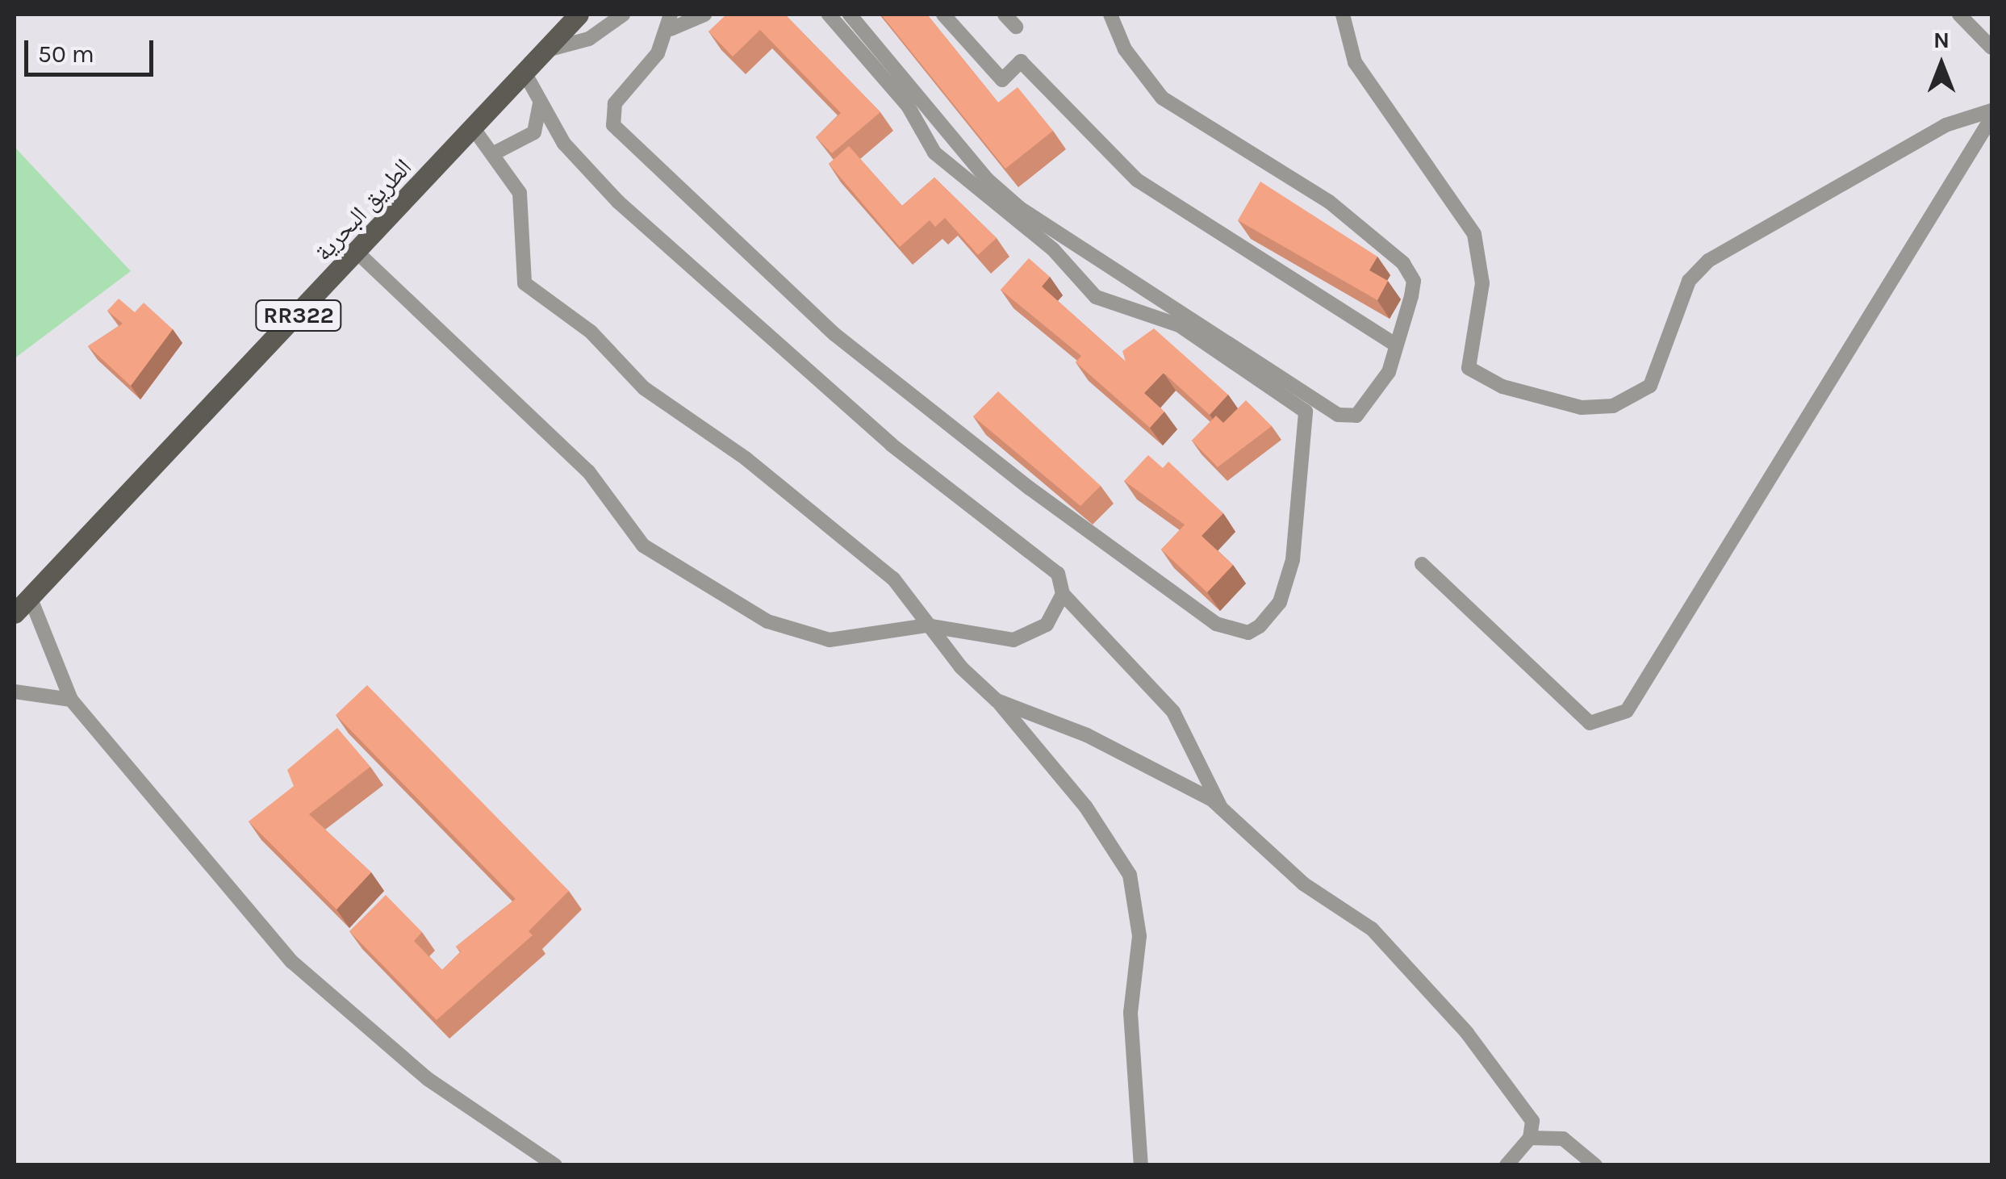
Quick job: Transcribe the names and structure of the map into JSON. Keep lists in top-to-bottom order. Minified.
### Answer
{"streets":{"main road":["الطريق البحرية","RR322"]},"scale_bar":"50 m","north":"top"}
